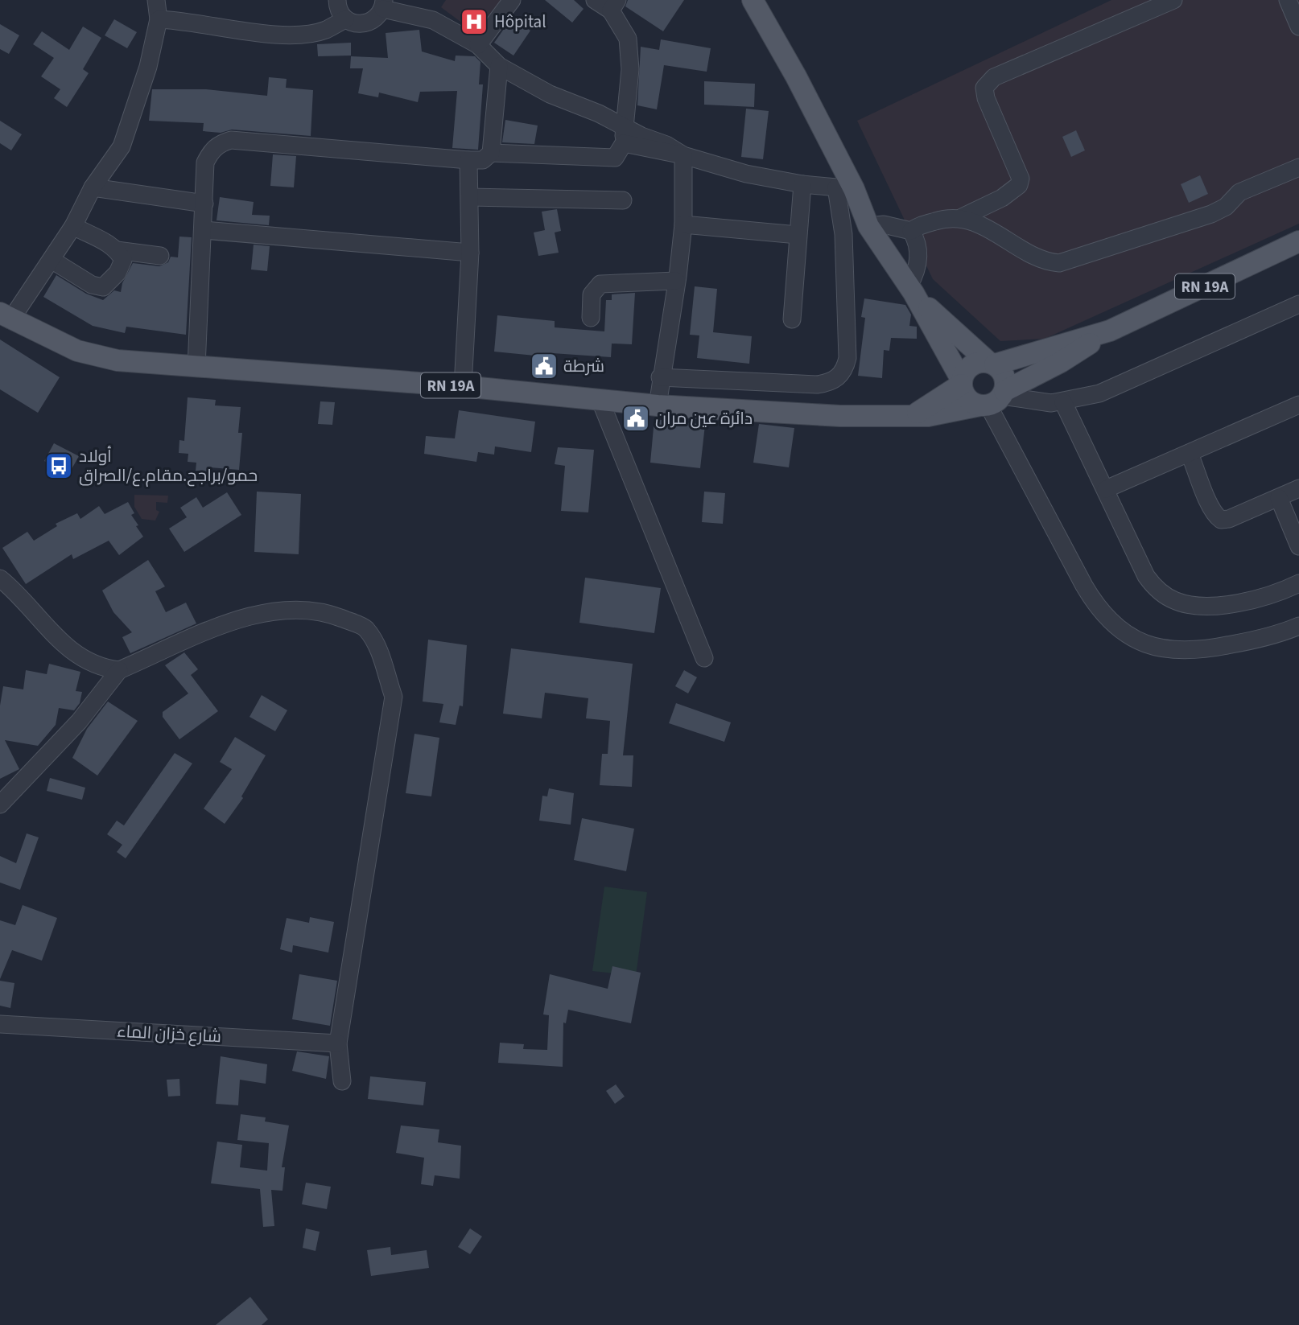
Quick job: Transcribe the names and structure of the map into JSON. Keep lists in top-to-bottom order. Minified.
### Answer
{"streets":{"main road":["RN 19A"],"street":["شارع خزان الماء"]},"places":{"hospital":["Hôpital"],"public building":["شرطة","دائرة عين مران"],"bus stop":["أولاد حمو/براجح.مقام.ع/الصراق"]}}
